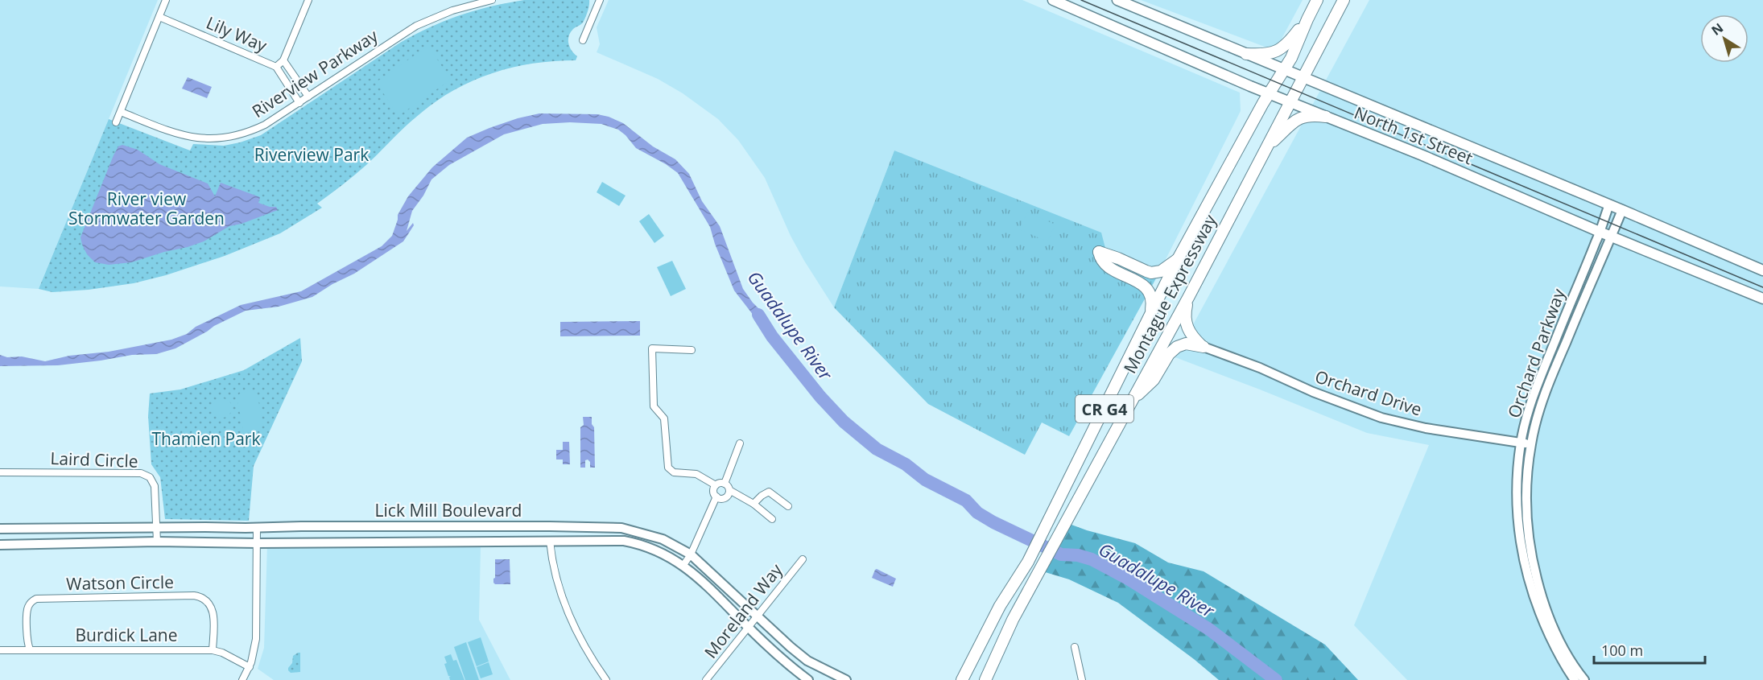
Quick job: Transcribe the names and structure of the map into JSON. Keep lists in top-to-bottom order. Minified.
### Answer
{"streets":{"highway":["Montague Expressway","CR G4"],"main road":["North 1st Street","Orchard Parkway","Orchard Drive","Lick Mill Boulevard"],"street":["Lily Way","Riverview Parkway","Laird Circle","Watson Circle","Moreland Way","Burdick Lane"]},"crossings":[["North 1st Street","Montague Expressway"],["North 1st Street","Orchard Parkway"],["Orchard Parkway","Orchard Drive"],["Laird Circle","Lick Mill Boulevard"],["Lick Mill Boulevard","Moreland Way"],["Watson Circle","Burdick Lane"]],"water":["Guadalupe River"],"parks":["Riverview Park","River view Stormwater Garden","Thamien Park"],"scale_bar":"100 m","north":"top left"}
